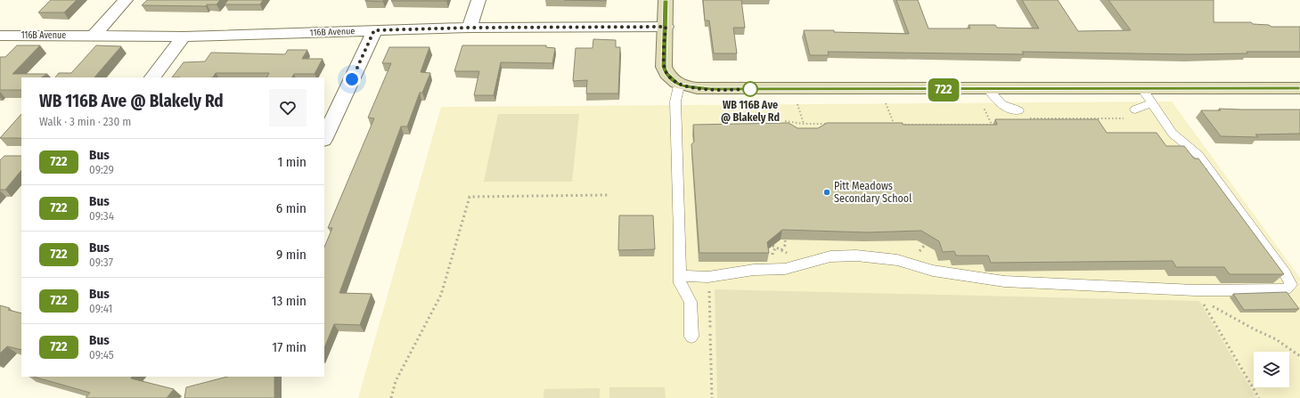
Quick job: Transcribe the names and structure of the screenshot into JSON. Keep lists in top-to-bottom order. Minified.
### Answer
{"streets":{"street":["116B Avenue"]},"places":["WB 116B Ave @ Blakely Rd","Pitt Meadows Secondary School"],"lines":["bus line 722"],"page":{"on_map":"722","heading":["WB 116B Ave @ Blakely Rd","Walk · 3 min · 230 m"],"list":[{"mark":"722","name":"Bus","note":"09:29","value":"1 min"},{"mark":"722","name":"Bus","note":"09:34","value":"6 min"},{"mark":"722","name":"Bus","note":"09:37","value":"9 min"},{"mark":"722","name":"Bus","note":"09:41","value":"13 min"},{"mark":"722","name":"Bus","note":"09:45","value":"17 min"}]}}
